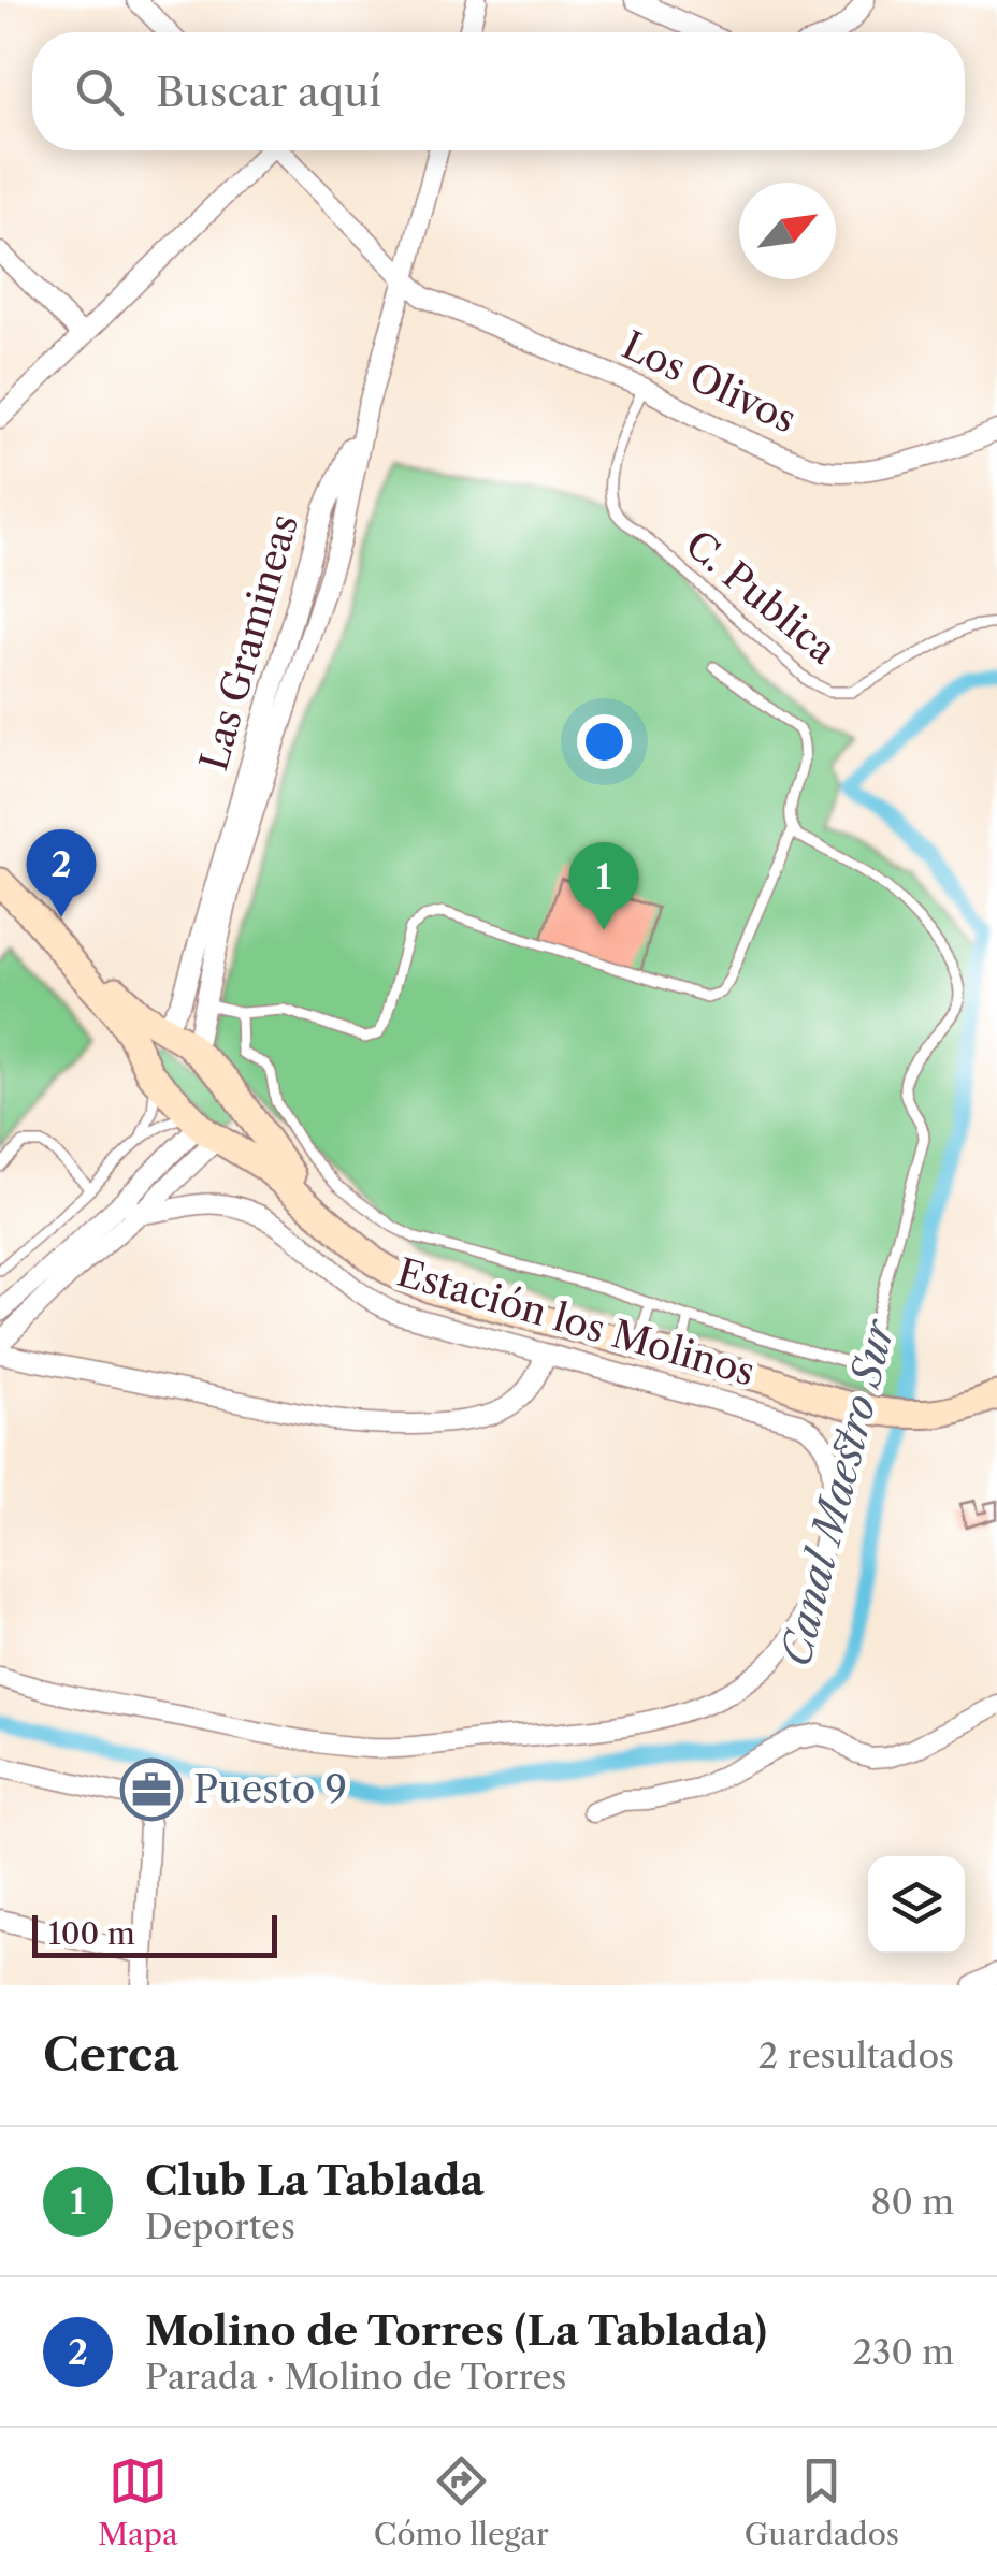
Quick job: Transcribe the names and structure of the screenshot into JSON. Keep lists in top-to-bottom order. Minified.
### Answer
{"streets":{"street":["Los Olivos","Las Gramineas","Estación los Molinos"],"lane":["C. Publica"]},"crossings":[["Los Olivos","C. Publica"],["Los Olivos","Las Gramineas"]],"water":["Canal Maestro Sur"],"places":{"office":["Puesto 9"]},"scale_bar":"100 m","north":"top right","page":{"search":"Buscar aquí","pins":["2","1"],"scale":"100 m","heading":["Cerca","2 resultados"],"list":[{"mark":"1","name":"Club La Tablada","note":"Deportes","value":"80 m"},{"mark":"2","name":"Molino de Torres (La Tablada)","note":"Parada · Molino de Torres","value":"230 m"}],"nav":["Mapa","Cómo llegar","Guardados"]}}
